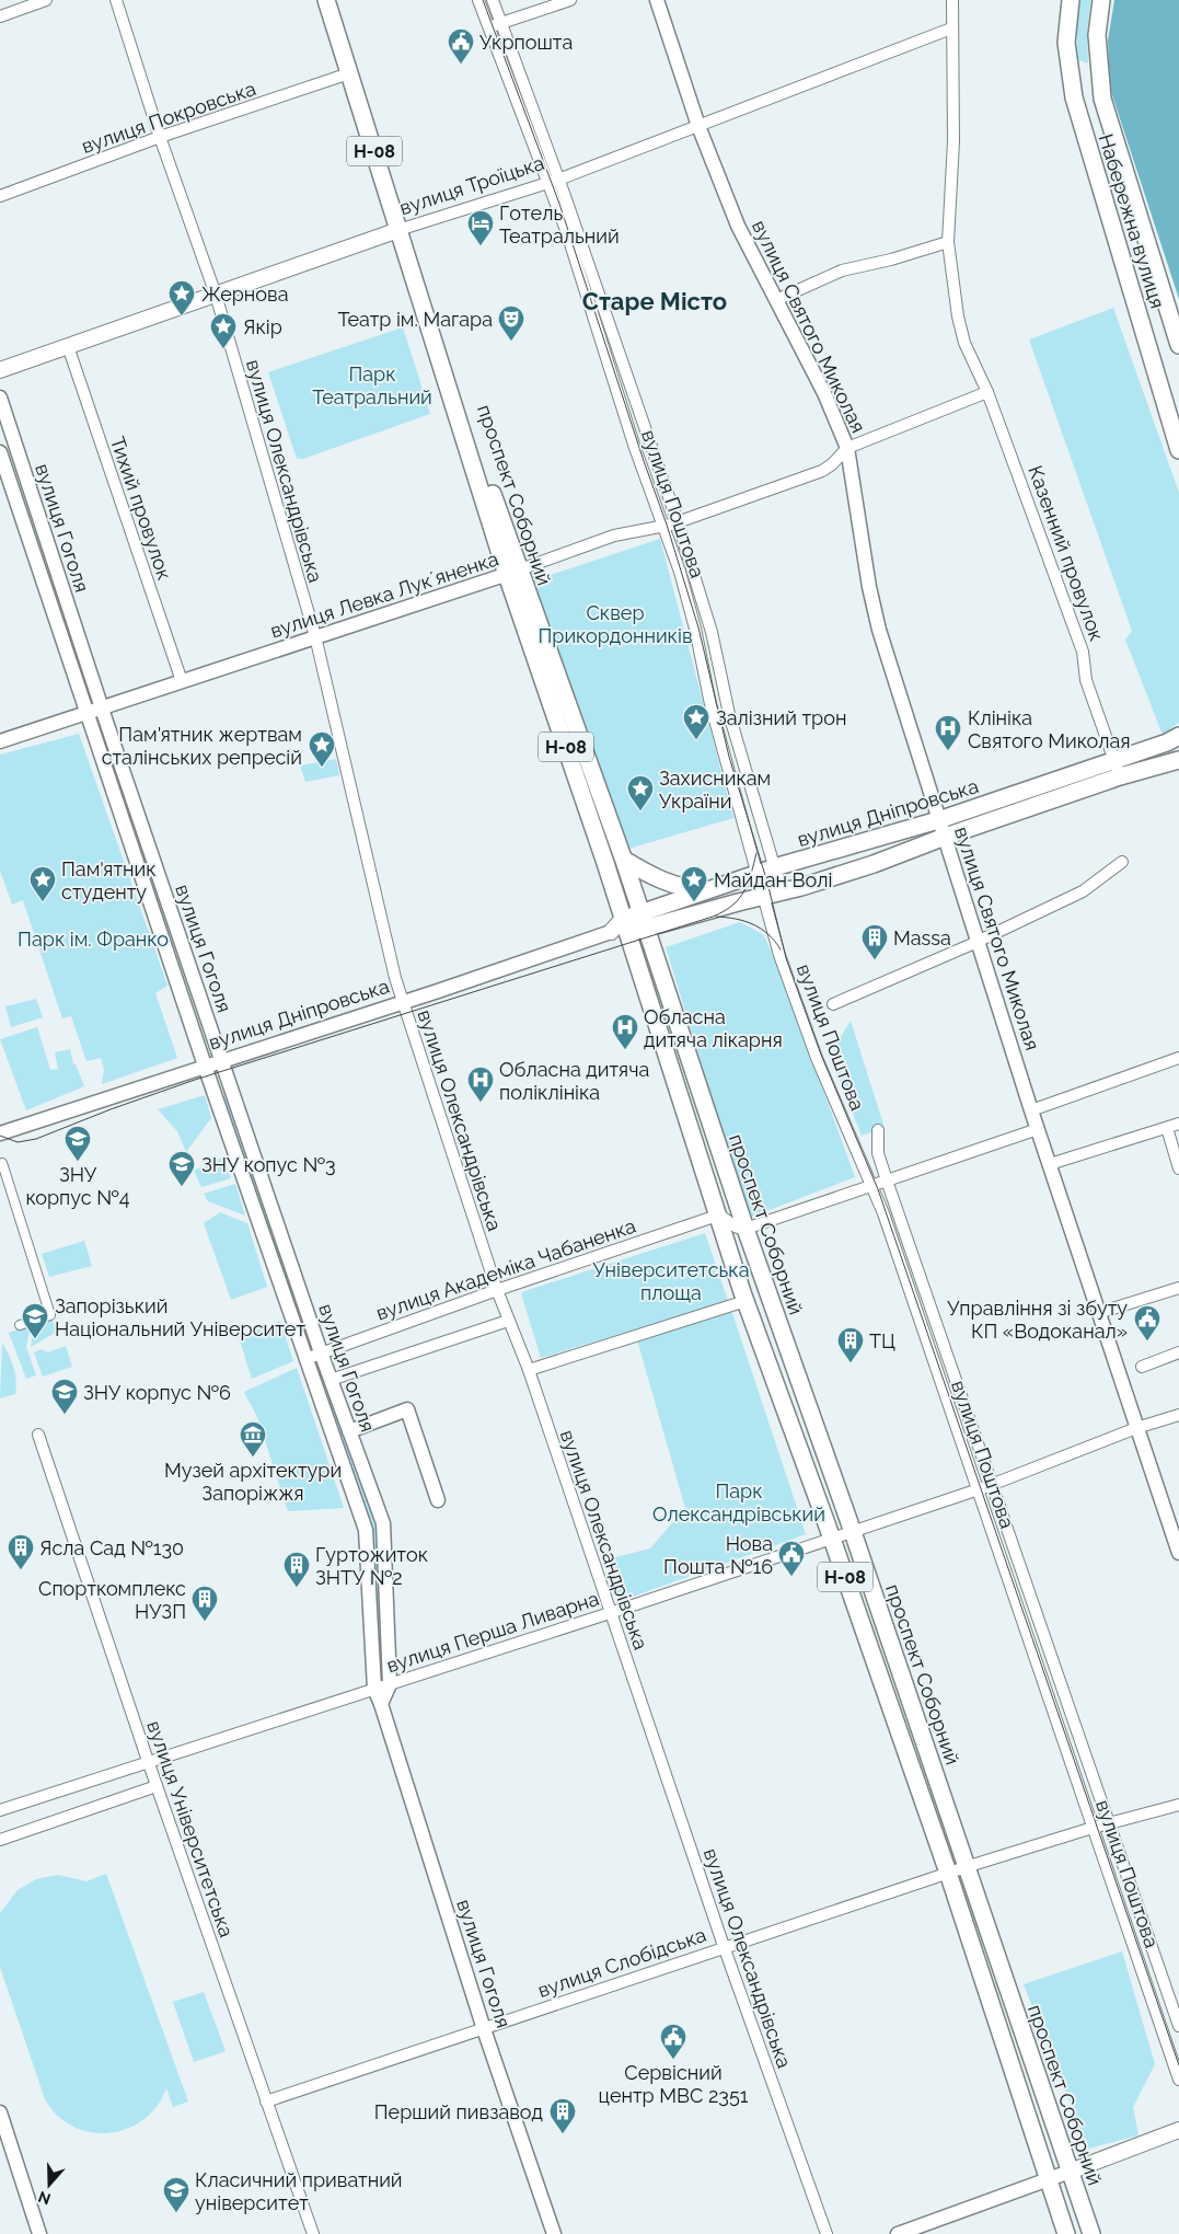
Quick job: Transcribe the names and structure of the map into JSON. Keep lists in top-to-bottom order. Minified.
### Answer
{"streets":{"main road":["Н-08","вулиця Троїцька","Набережна вулиця","проспект Соборний","вулиця Дніпровська"],"street":["вулиця Покровська","вулиця Святого Миколая","вулиця Олександрівська","вулиця Поштова","Тихий провулок","вулиця Гоголя","Казенний провулок","вулиця Левка Лукʼяненка","вулиця Академіка Чабаненка","вулиця Перша Ливарна","вулиця Університетська","вулиця Слобідська"]},"crossings":[["вулиця Покровська","вулиця Олександрівська"],["вулиця Покровська","проспект Соборний"],["вулиця Троїцька","вулиця Святого Миколая"],["вулиця Троїцька","вулиця Олександрівська"],["вулиця Троїцька","проспект Соборний"],["вулиця Троїцька","вулиця Поштова"],["вулиця Троїцька","Тихий провулок"],["вулиця Троїцька","Казенний провулок"],["вулиця Святого Миколая","вулиця Левка Лукʼяненка"],["вулиця Святого Миколая","вулиця Дніпровська"],["вулиця Святого Миколая","вулиця Перша Ливарна"],["вулиця Олександрівська","вулиця Левка Лукʼяненка"],["вулиця Олександрівська","вулиця Дніпровська"],["вулиця Олександрівська","вулиця Академіка Чабаненка"],["вулиця Олександрівська","вулиця Перша Ливарна"],["вулиця Олександрівська","вулиця Слобідська"],["проспект Соборний","вулиця Левка Лукʼяненка"],["проспект Соборний","вулиця Дніпровська"],["проспект Соборний","вулиця Академіка Чабаненка"],["проспект Соборний","вулиця Перша Ливарна"],["проспект Соборний","вулиця Слобідська"],["вулиця Поштова","вулиця Левка Лукʼяненка"],["вулиця Поштова","вулиця Дніпровська"],["вулиця Поштова","вулиця Перша Ливарна"],["вулиця Поштова","вулиця Слобідська"],["Тихий провулок","вулиця Левка Лукʼяненка"],["вулиця Гоголя","вулиця Левка Лукʼяненка"],["вулиця Гоголя","вулиця Дніпровська"],["вулиця Гоголя","вулиця Академіка Чабаненка"],["вулиця Гоголя","вулиця Перша Ливарна"],["вулиця Гоголя","вулиця Слобідська"],["Казенний провулок","вулиця Левка Лукʼяненка"],["Казенний провулок","вулиця Дніпровська"],["вулиця Перша Ливарна","вулиця Університетська"],["вулиця Університетська","вулиця Слобідська"]],"districts":["Старе Місто"],"parks":["Парк Театральний","Сквер Прикордонників","Парк ім. Франко","Університетська площа","Парк Олександрівський"],"places":{"public building":["Укрпошта","Управлiння зi збуту КП «Водоканал»","Нова Пошта №16","Сервісний центр МВС 2351"],"hotel":["Готель Театральний"],"place":["Жернова","Якір","Залізний трон","Пам'ятник жертвам сталінських репресій","Захисникам України","Пам'ятник студенту","Майдан Волі"],"theatre":["Театр ім. Магара"],"hospital":["Клініка Святого Миколая","Обласна дитяча лікарня","Обласна дитяча поліклініка"],"building":["Massa","ТЦ","Ясла Сад №130","Гуртожиток ЗНТУ №2","Спорткомплекс НУЗП","Перший пивзавод"],"school or university":["ЗНУ корпус №4","ЗНУ копус №3","Запорізький Національний Університет","ЗНУ корпус №6","Класичний приватний університет"],"museum":["Музей архітектури Запоріжжя"]},"north":"bottom"}
